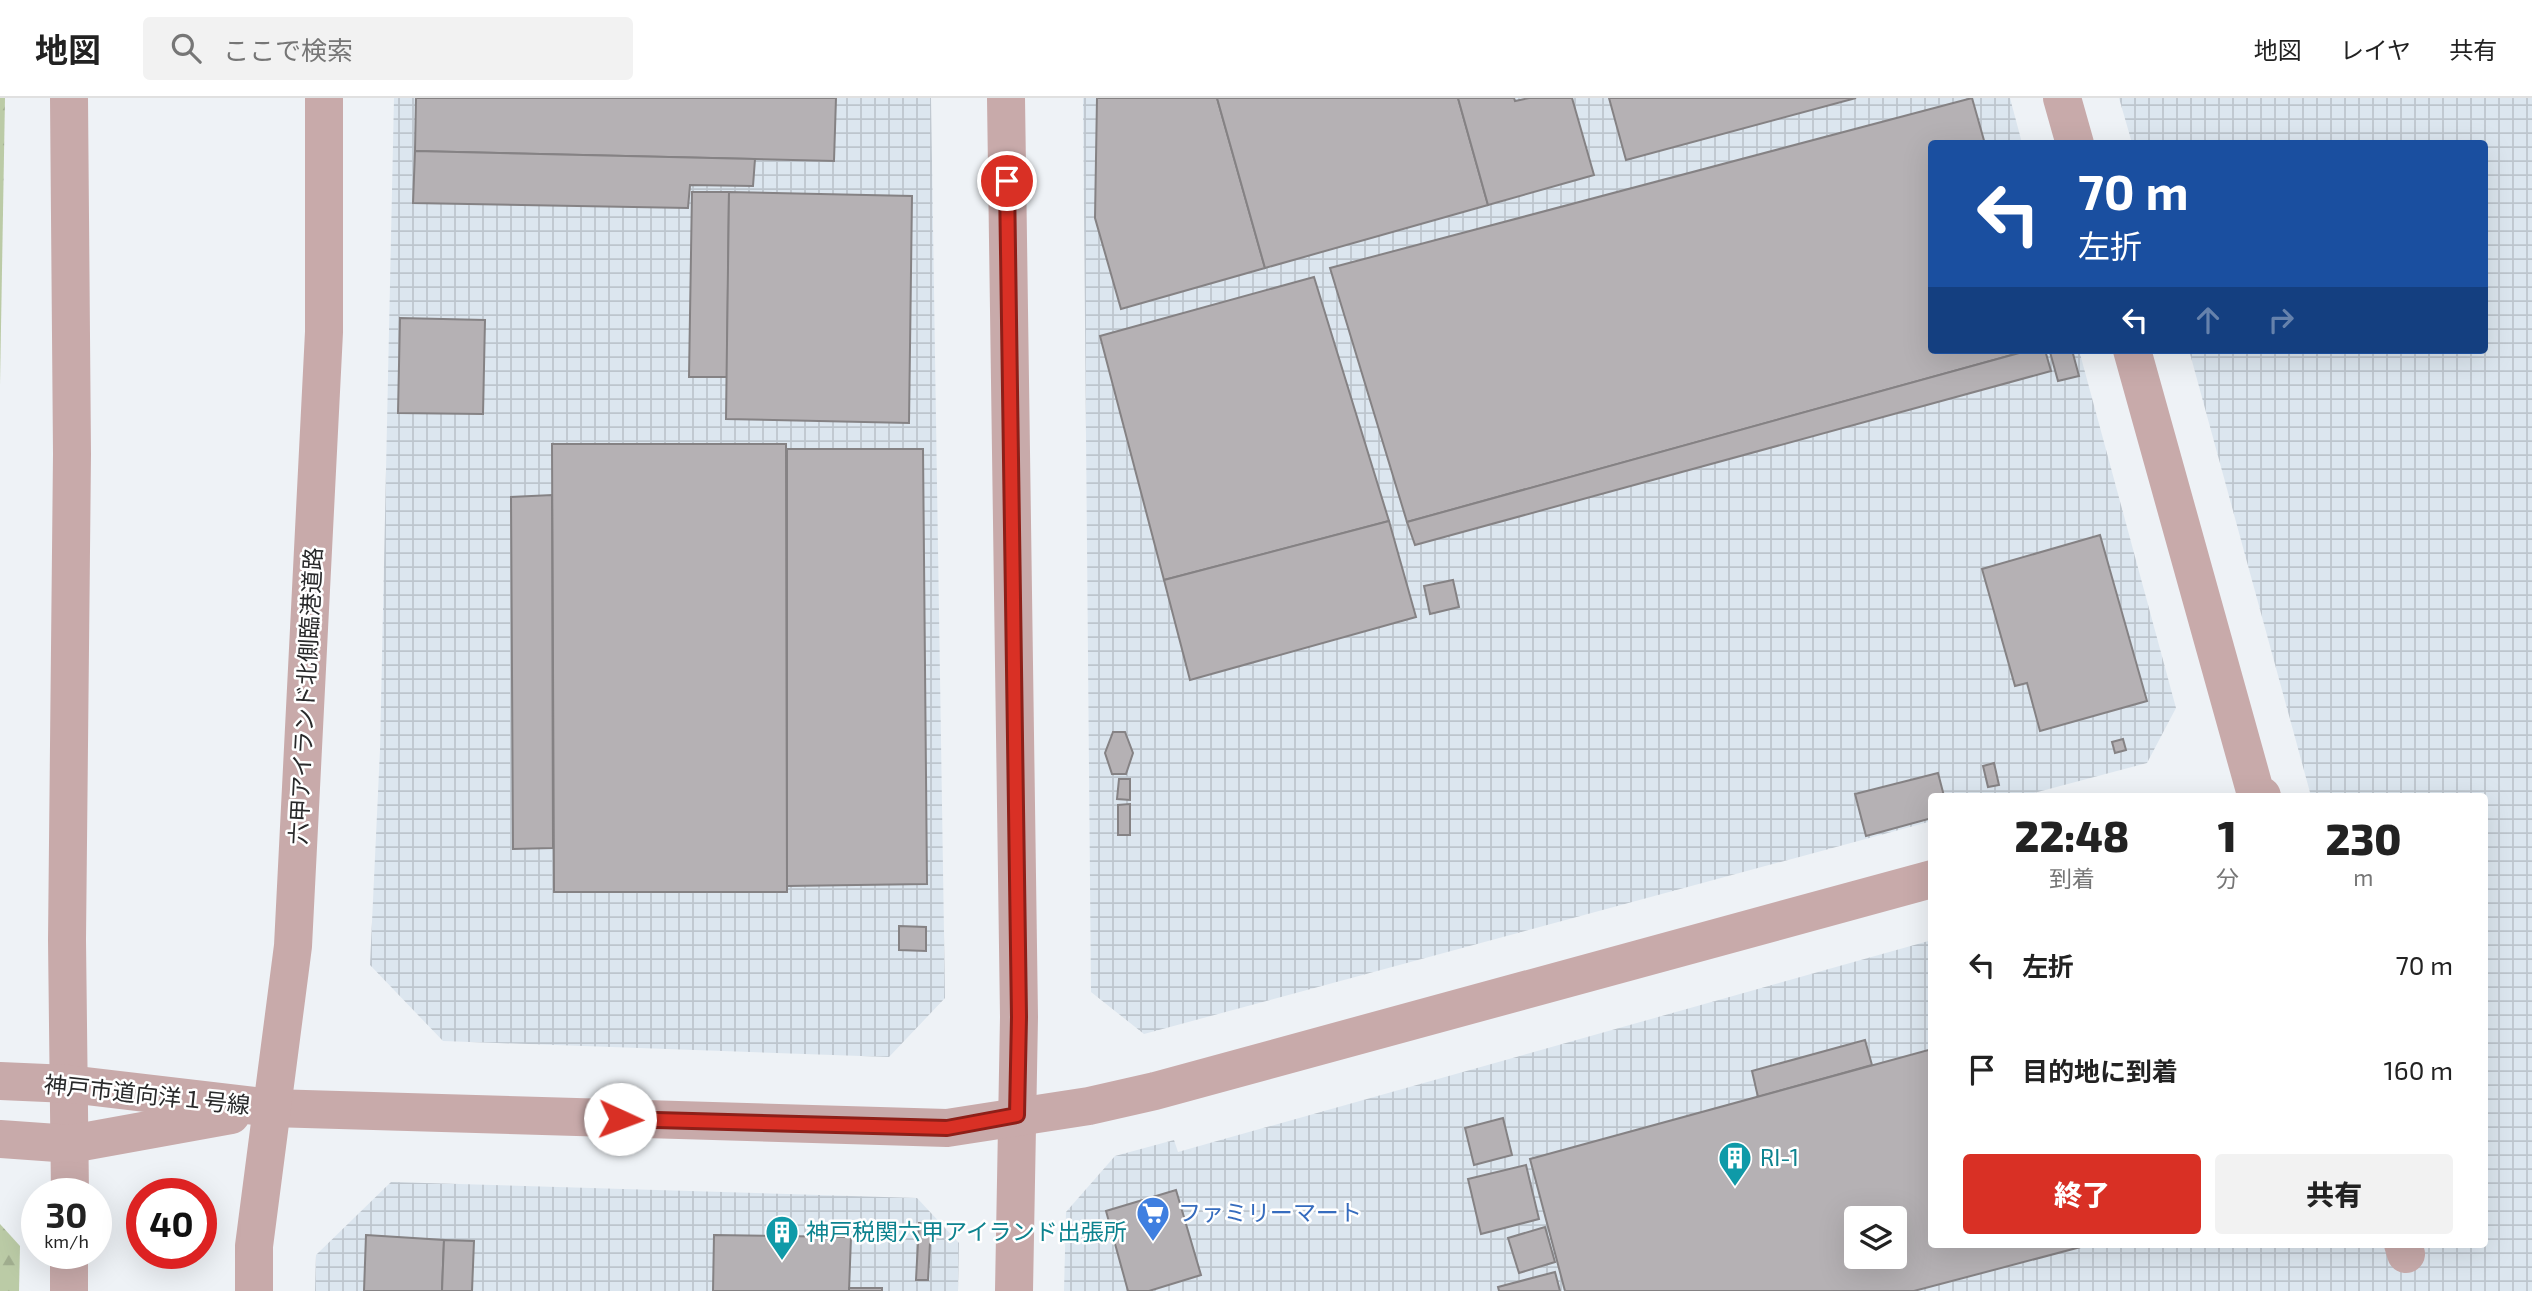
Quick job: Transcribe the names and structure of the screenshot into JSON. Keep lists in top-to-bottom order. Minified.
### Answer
{"streets":{"street":["六甲アイランド北側臨港道路","神戸市道向洋１号線"]},"crossings":[["六甲アイランド北側臨港道路","神戸市道向洋１号線"]],"places":{"building":["RI-1","神戸税関六甲アイランド出張所"],"supermarket":["ファミリーマート"]},"page":{"header":"地図","search":"ここで検索","nav":["地図","レイヤ","共有"],"turn":["70 m","左折"],"eta":["22:48","到着","1","分","230","m"],"list":[{"name":"左折","value":"70 m"},{"name":"目的地に到着","value":"160 m"}],"buttons":["終了","共有"],"speed":"30 km/h","limit":"40"}}
